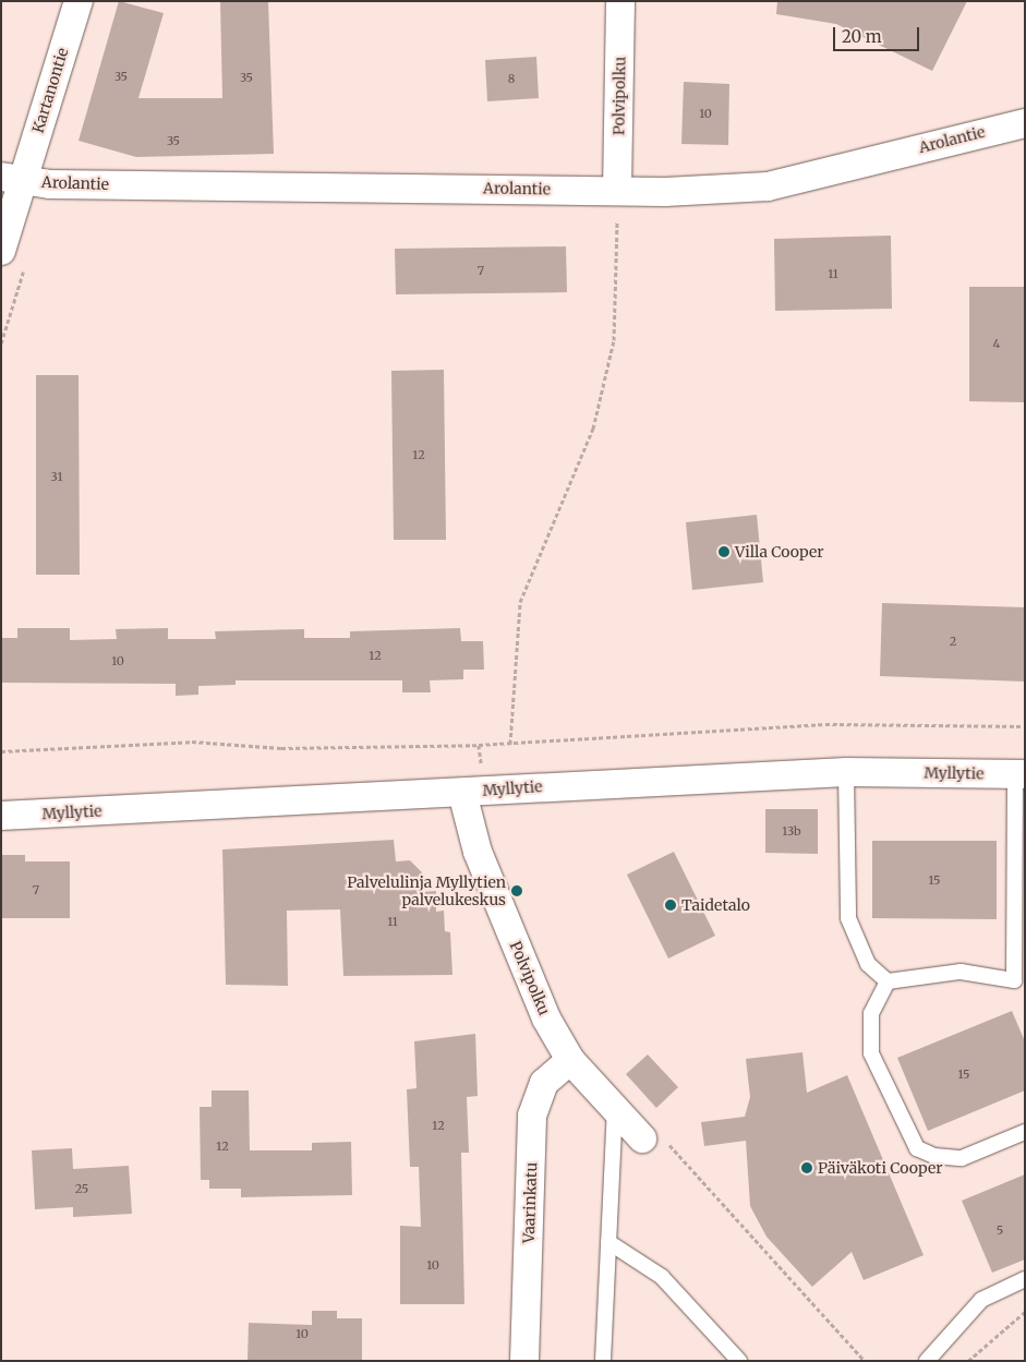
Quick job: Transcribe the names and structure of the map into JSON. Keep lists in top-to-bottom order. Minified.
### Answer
{"streets":{"street":["Kartanontie","Polvipolku","Arolantie","Myllytie","Vaarinkatu"]},"crossings":[["Kartanontie","Arolantie"],["Polvipolku","Arolantie"],["Polvipolku","Myllytie"],["Polvipolku","Vaarinkatu"]],"places":["Villa Cooper","Palvelulinja Myllytien palvelukeskus","Taidetalo","Päiväkoti Cooper"],"house_numbers":["35","35","8","10","35","7","11","4","12","31","2","12","10","13b","15","7","11","15","12","12","25","5","10","10"],"scale_bar":"20 m"}
